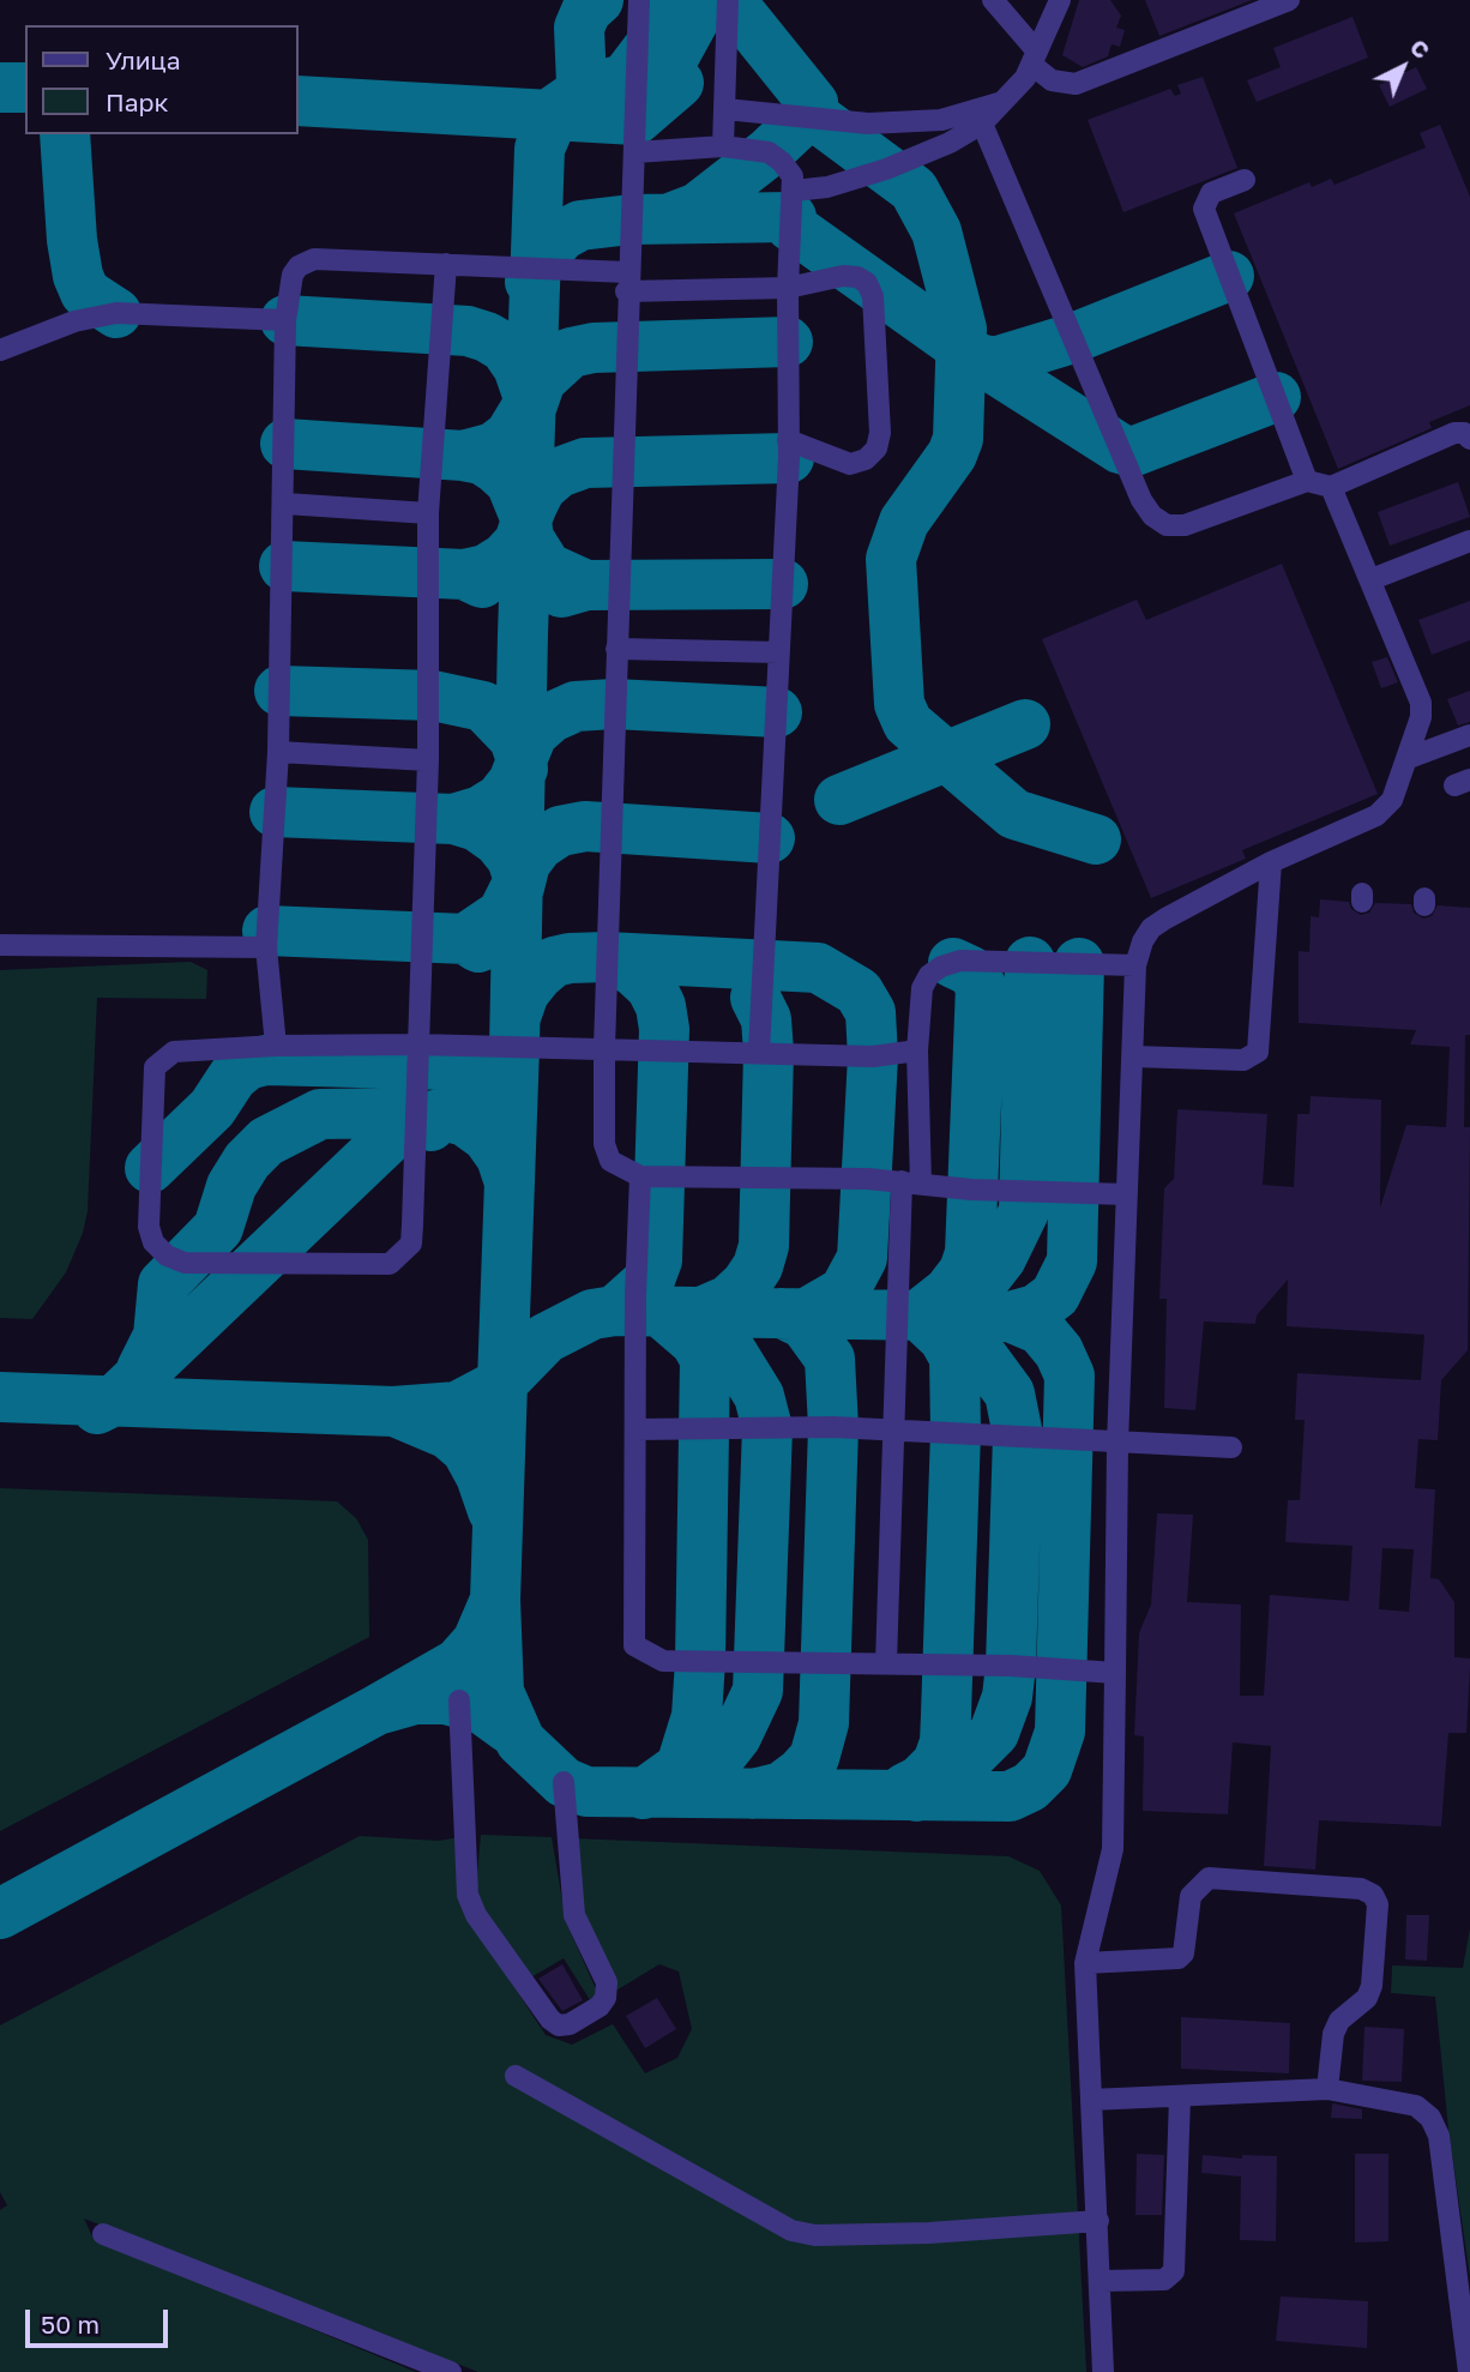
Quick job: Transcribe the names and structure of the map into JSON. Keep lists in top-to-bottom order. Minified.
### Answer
{"legend":["Улица","Парк"],"scale_bar":"50 m","north":"top right"}
